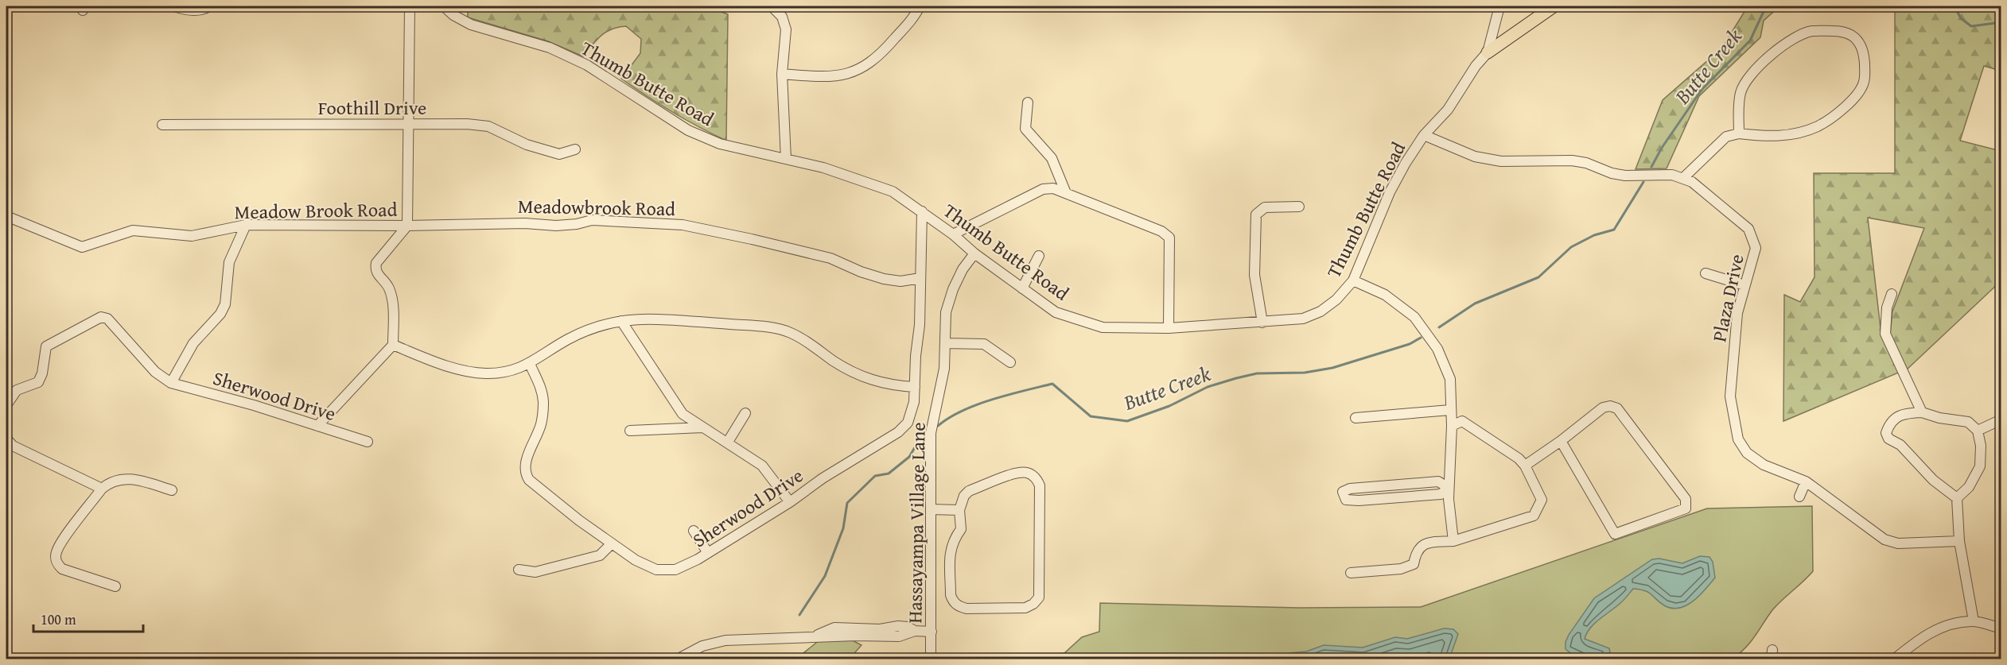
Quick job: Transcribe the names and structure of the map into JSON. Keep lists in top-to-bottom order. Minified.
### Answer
{"streets":{"street":["Thumb Butte Road","Foothill Drive","Meadowbrook Road","Meadow Brook Road","Plaza Drive","Sherwood Drive","Hassayampa Village Lane"]},"crossings":[["Thumb Butte Road","Plaza Drive"],["Thumb Butte Road","Sherwood Drive"],["Thumb Butte Road","Hassayampa Village Lane"],["Meadowbrook Road","Meadow Brook Road"],["Meadowbrook Road","Sherwood Drive"]],"water":["Butte Creek"],"scale_bar":"100 m"}
